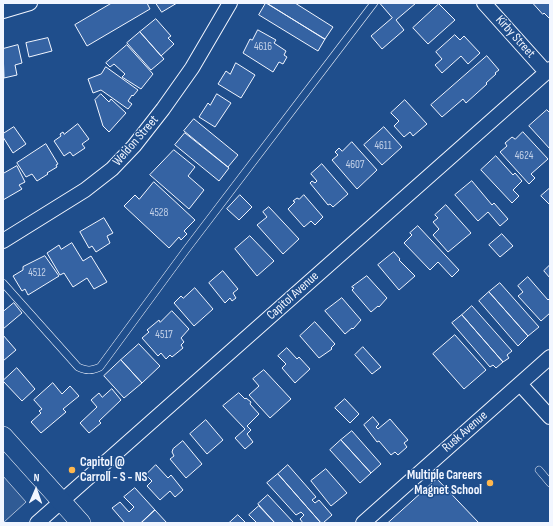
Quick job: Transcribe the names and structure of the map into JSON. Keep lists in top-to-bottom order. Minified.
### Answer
{"streets":{"street":["Kirby Street","Weldon Street","Capitol Avenue","Rusk Avenue"]},"crossings":[["Kirby Street","Capitol Avenue"]],"places":["Capitol @ Carroll - S - NS","Multiple Careers Magnet School"],"house_numbers":["4616","4611","4624","4607","4528","4512","4517"],"north":"top"}
